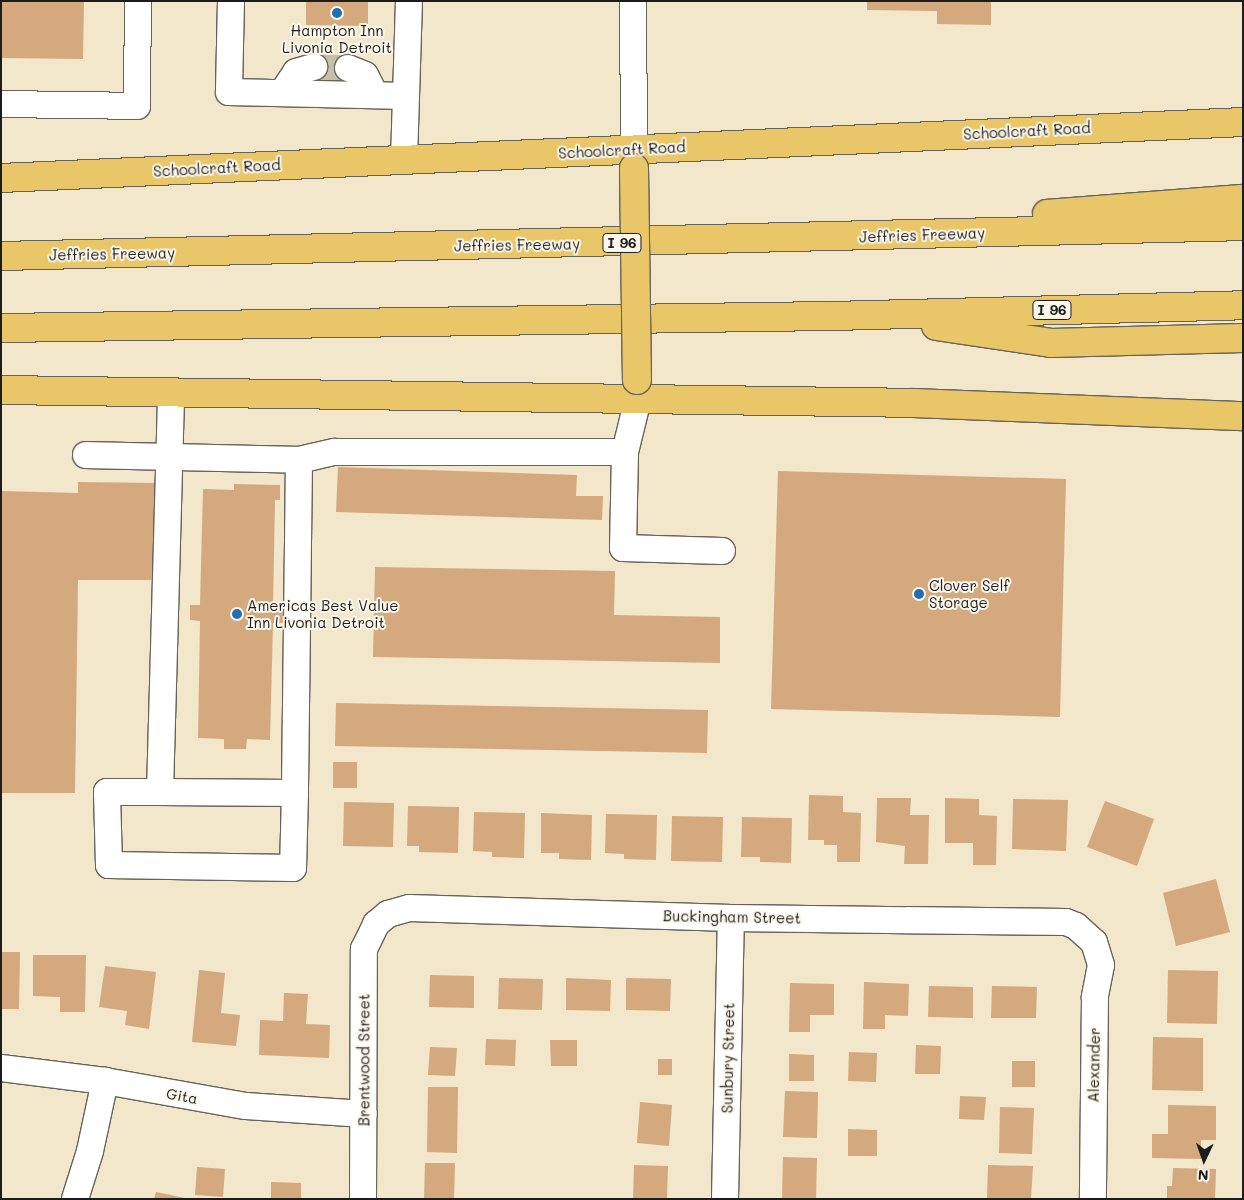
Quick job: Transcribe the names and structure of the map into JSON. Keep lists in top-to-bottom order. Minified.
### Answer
{"streets":{"main road":["Schoolcraft Road","Jeffries Freeway","I 96"],"street":["Buckingham Street","Sunbury Street","Brentwood Street","Alexander","Gita"]},"crossings":[["Buckingham Street","Sunbury Street"],["Buckingham Street","Brentwood Street"],["Buckingham Street","Alexander"],["Brentwood Street","Gita"]],"places":["Hampton Inn Livonia Detroit","Clover Self Storage","Americas Best Value Inn Livonia Detroit"],"north":"bottom"}
